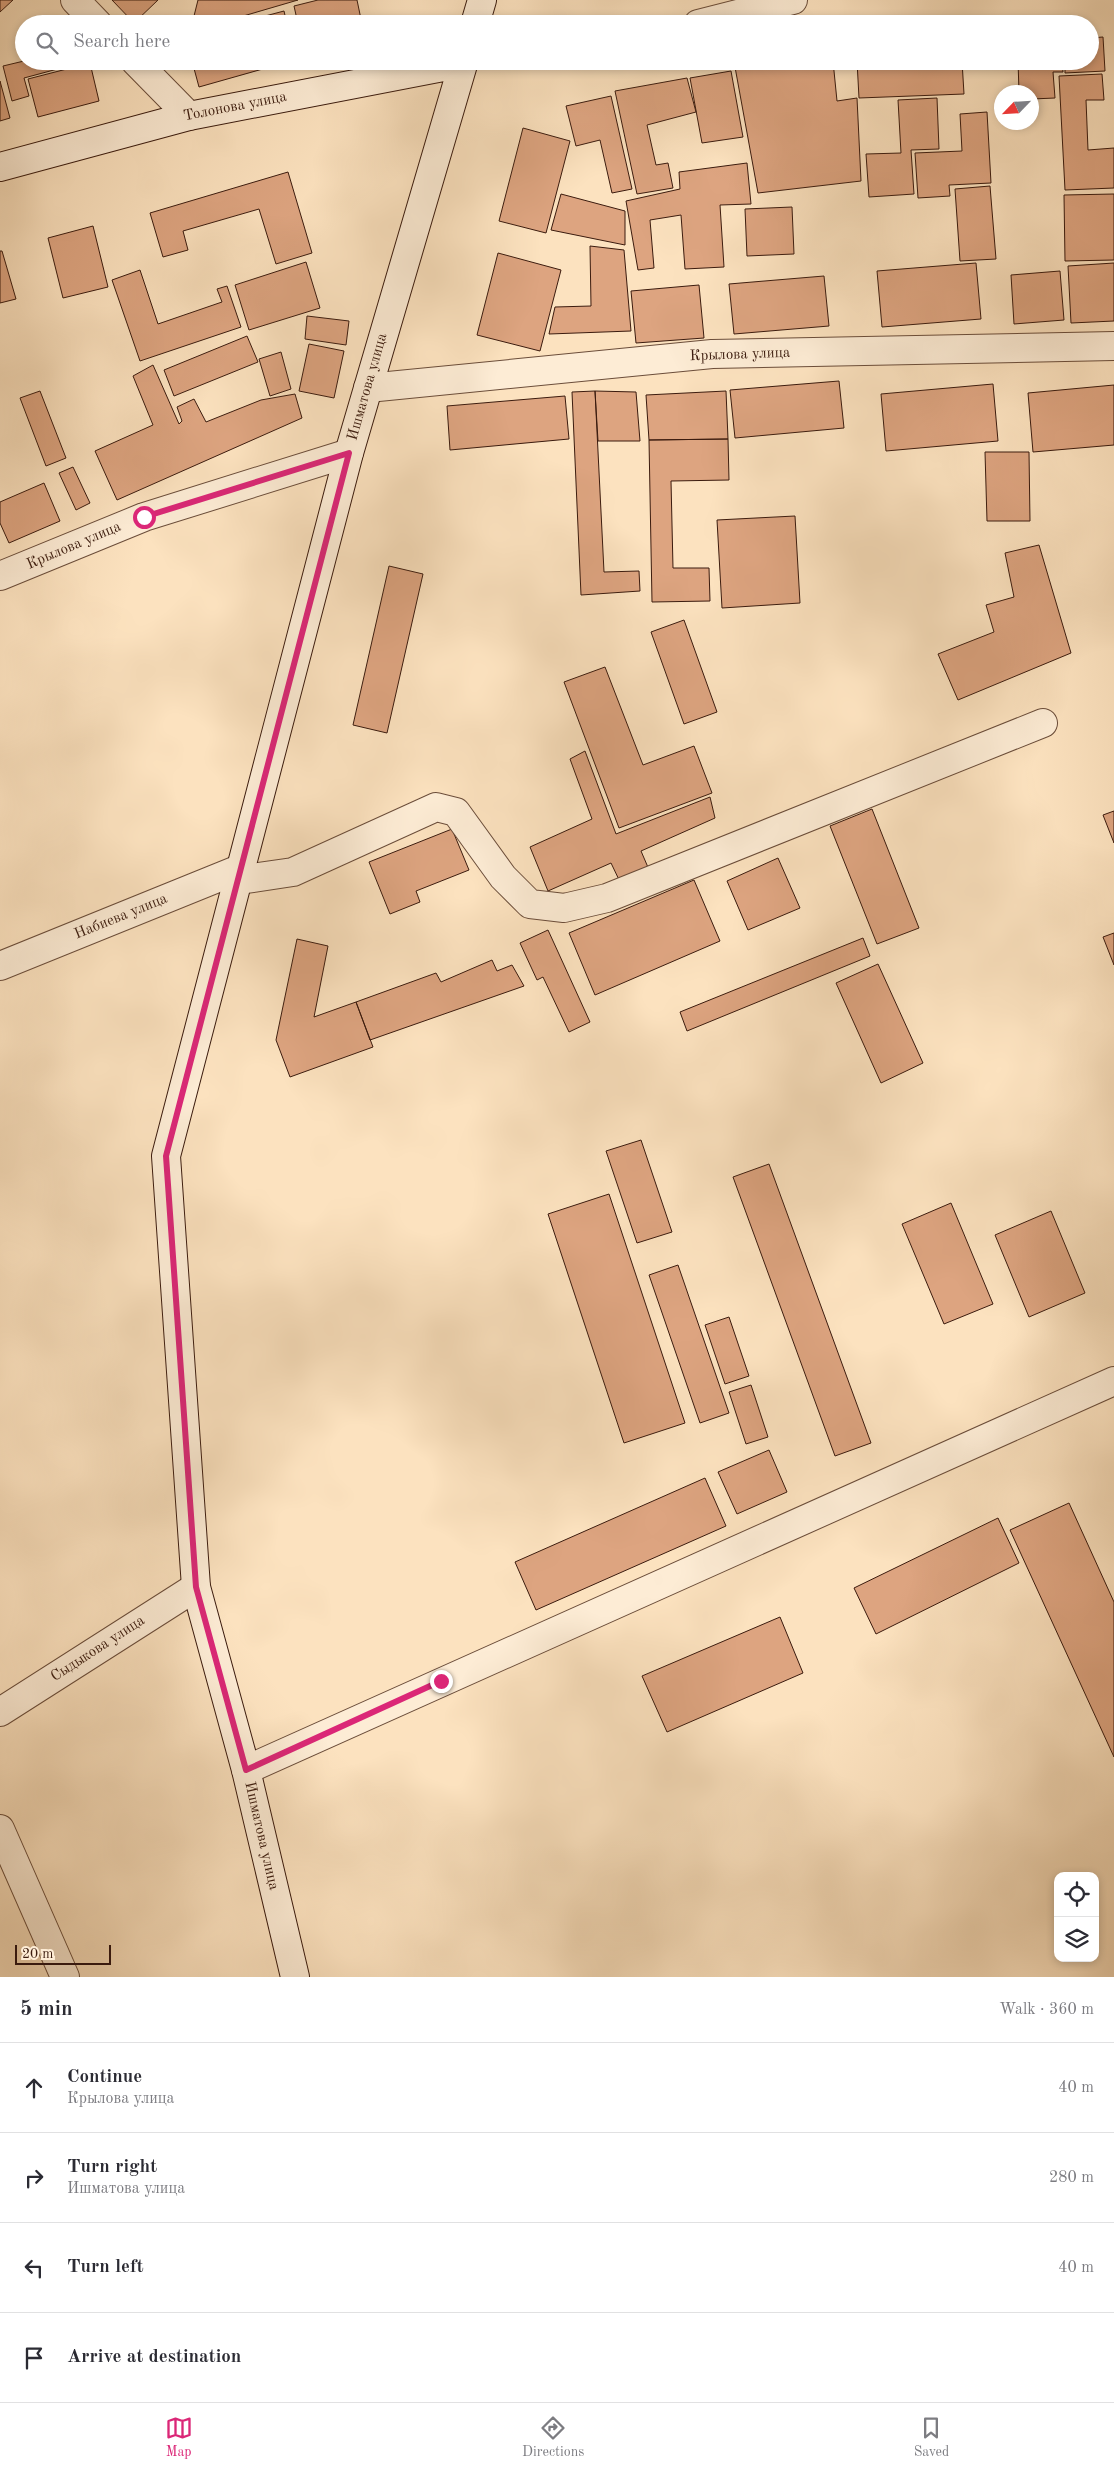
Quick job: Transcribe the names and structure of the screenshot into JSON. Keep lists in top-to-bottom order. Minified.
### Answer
{"streets":{"street":["Толонова улица","Крылова улица","Ишматова улица","Набиева улица","Сыдыкова улица"]},"crossings":[["Крылова улица","Ишматова улица"],["Ишматова улица","Набиева улица"],["Ишматова улица","Сыдыкова улица"]],"scale_bar":"20 m","north":"bottom left","page":{"search":"Search here","scale":"20 m","heading":["5 min","Walk · 360 m"],"list":[["Continue","Крылова улица","40 m"],["Turn right","Ишматова улица","280 m"],["Turn left","40 m"],"Arrive at destination"],"nav":["Map","Directions","Saved"]}}
